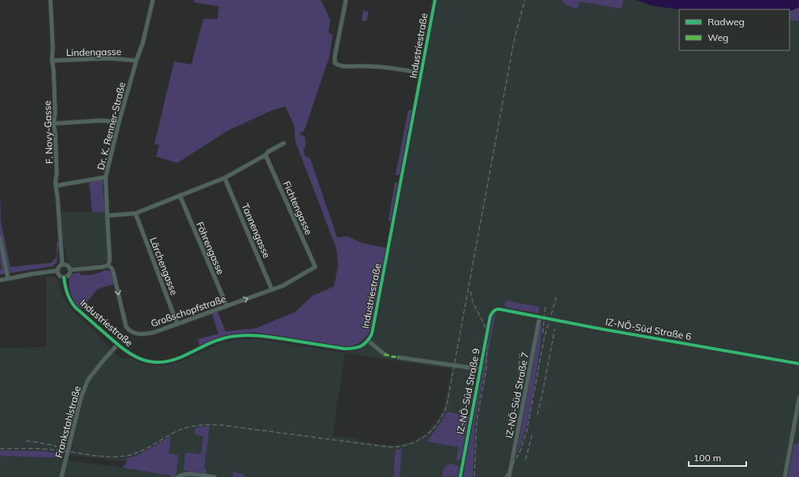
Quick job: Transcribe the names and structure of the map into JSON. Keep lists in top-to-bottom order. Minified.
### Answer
{"streets":{"street":["Industriestraße","Lindengasse","Dr. K. Renner-Straße","F. Novy-Gasse","Fichtengasse","Tannengasse","Föhrengasse","Lärchengasse","Großschopfstraße","IZ-NÖ-Süd Straße 6","IZ-NÖ-Süd Straße 9","IZ-NÖ-Süd Straße 7","Frankstahlstraße"]},"crossings":[["Industriestraße","F. Novy-Gasse"],["Industriestraße","Frankstahlstraße"],["Lindengasse","Dr. K. Renner-Straße"],["Lindengasse","F. Novy-Gasse"],["Dr. K. Renner-Straße","Großschopfstraße"],["Fichtengasse","Großschopfstraße"],["Tannengasse","Großschopfstraße"],["Föhrengasse","Großschopfstraße"],["Lärchengasse","Großschopfstraße"],["IZ-NÖ-Süd Straße 6","IZ-NÖ-Süd Straße 9"],["IZ-NÖ-Süd Straße 6","IZ-NÖ-Süd Straße 7"]],"legend":["Radweg","Weg"],"scale_bar":"100 m"}
